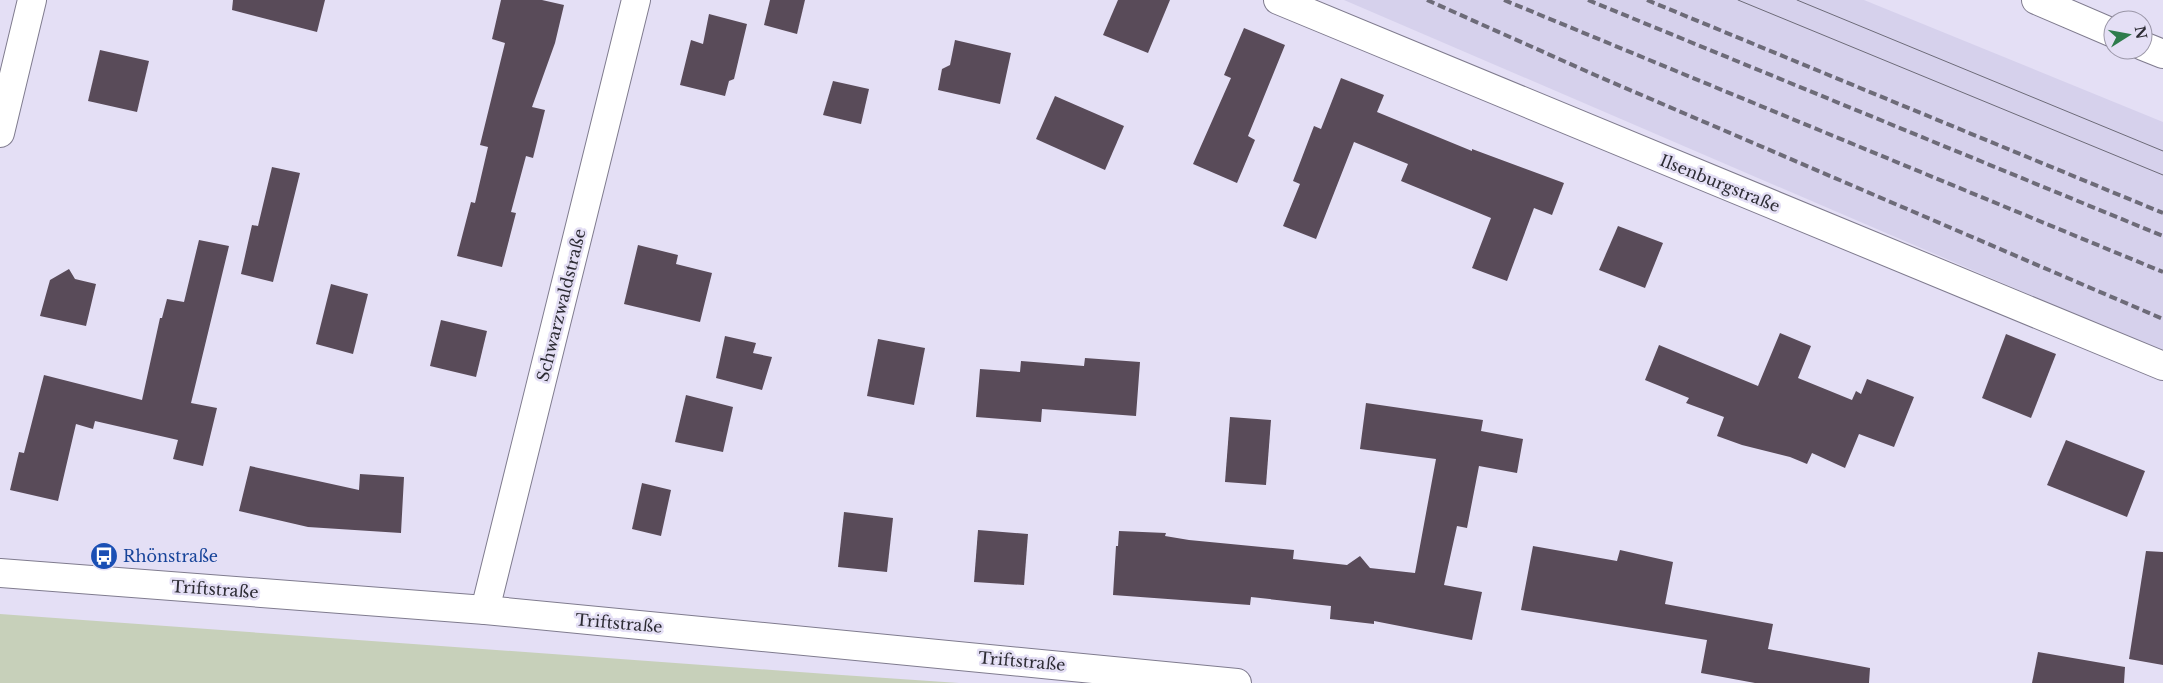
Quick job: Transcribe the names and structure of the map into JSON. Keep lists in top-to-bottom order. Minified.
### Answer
{"streets":{"street":["Ilsenburgstraße","Schwarzwaldstraße","Triftstraße"]},"crossings":[["Schwarzwaldstraße","Triftstraße"]],"places":{"bus stop":["Rhönstraße"]},"north":"right"}
